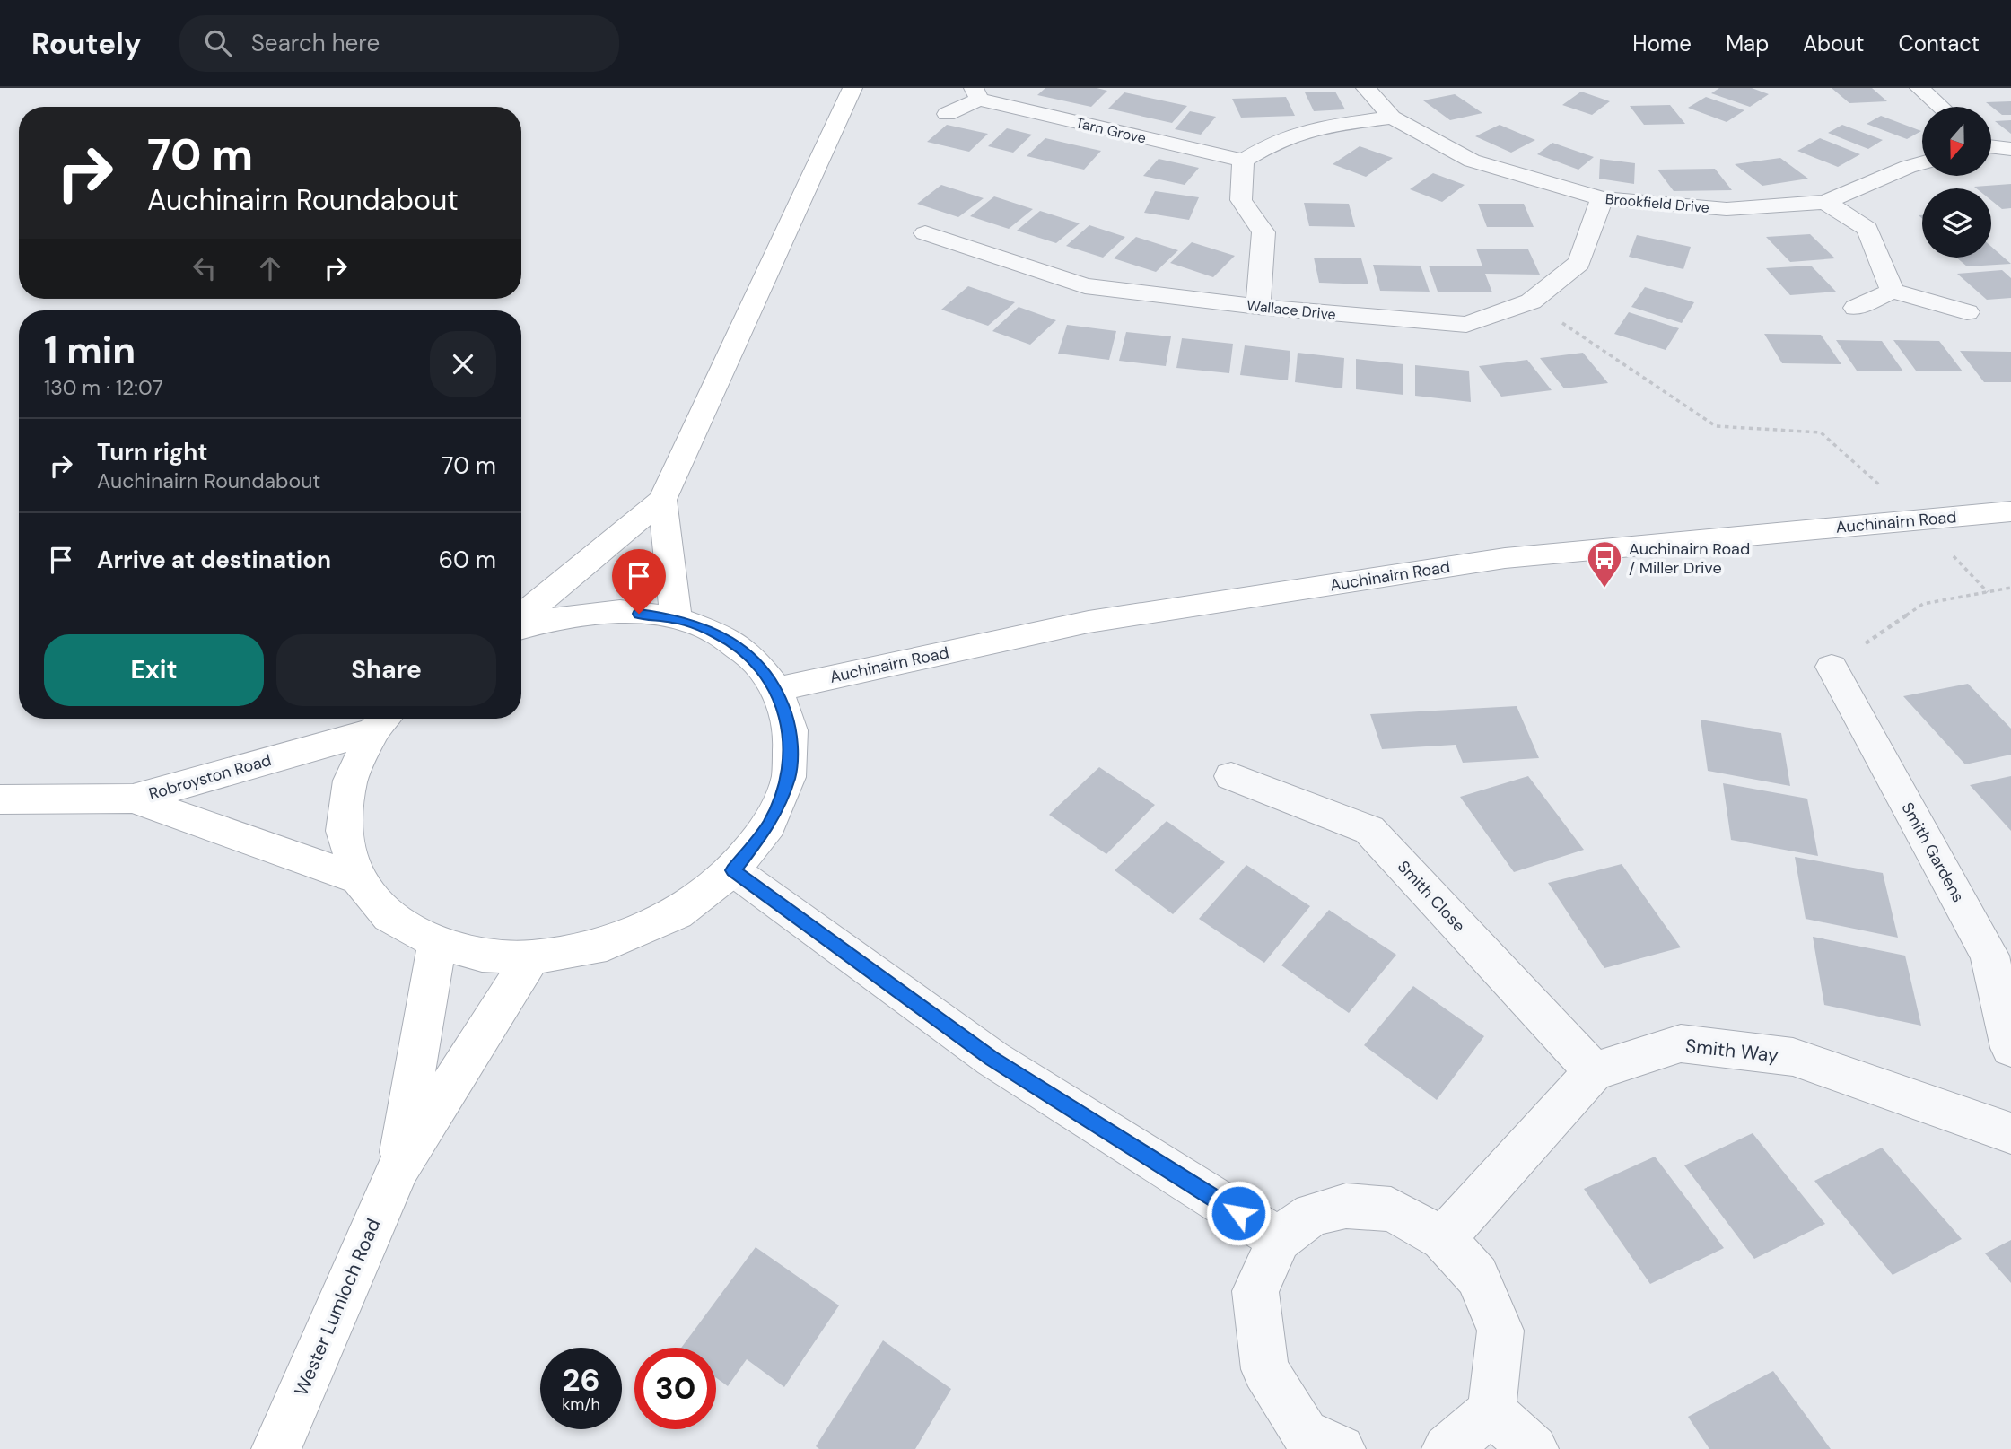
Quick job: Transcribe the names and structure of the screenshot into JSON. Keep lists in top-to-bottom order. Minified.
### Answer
{"streets":{"main road":["Auchinairn Road","Robroyston Road","Wester Lumloch Road"],"street":["Tarn Grove","Brookfield Drive","Wallace Drive","Smith Gardens","Smith Close","Smith Way"]},"crossings":[["Brookfield Drive","Wallace Drive"],["Smith Close","Smith Way"]],"places":{"bus stop":["Auchinairn Road / Miller Drive"]},"north":"bottom","page":{"header":"Routely","search":"Search here","nav":["Home","Map","About","Contact"],"turn":["70 m","Auchinairn Roundabout"],"heading":["1 min","130 m · 12:07"],"list":[{"name":"Turn right","note":"Auchinairn Roundabout","value":"70 m"},{"name":"Arrive at destination","value":"60 m"}],"buttons":["Exit","Share"],"speed":"26 km/h","limit":"30"}}
